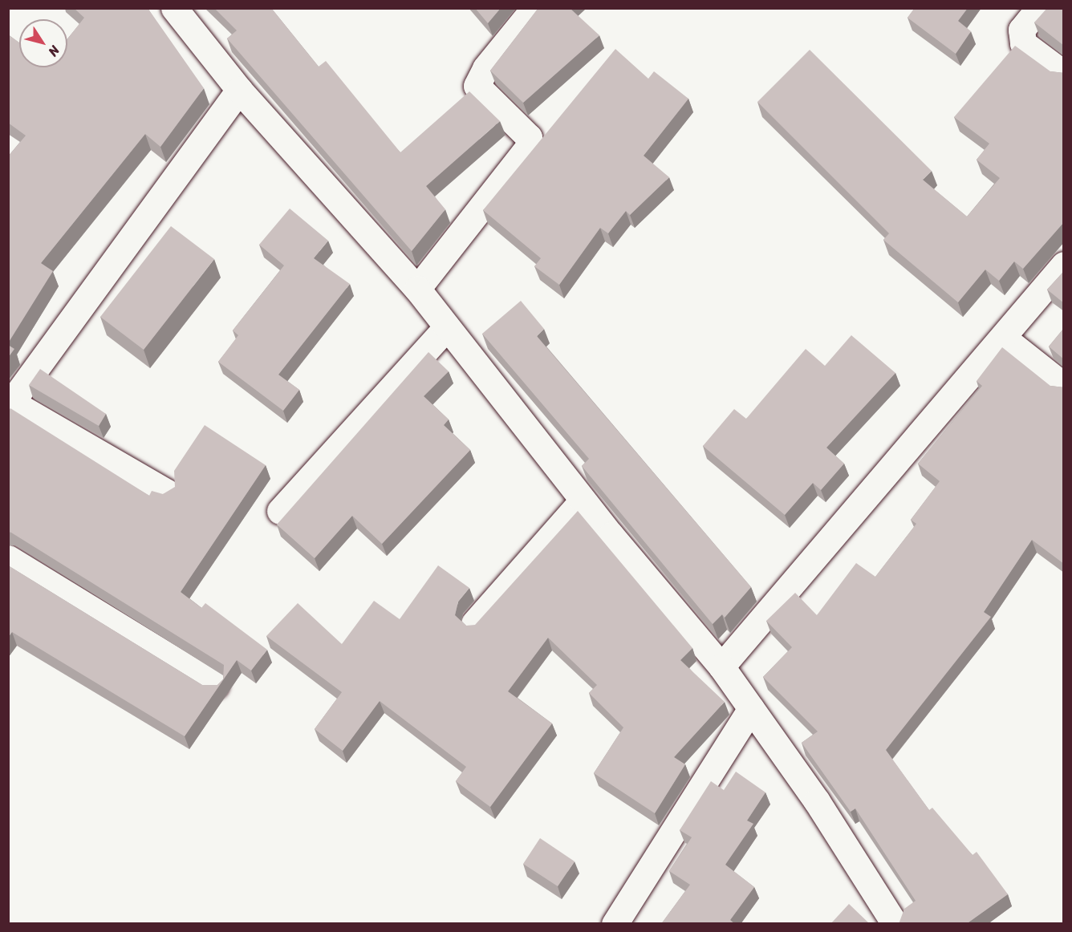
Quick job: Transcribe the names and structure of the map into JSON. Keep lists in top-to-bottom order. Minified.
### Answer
{"north":"bottom right"}
